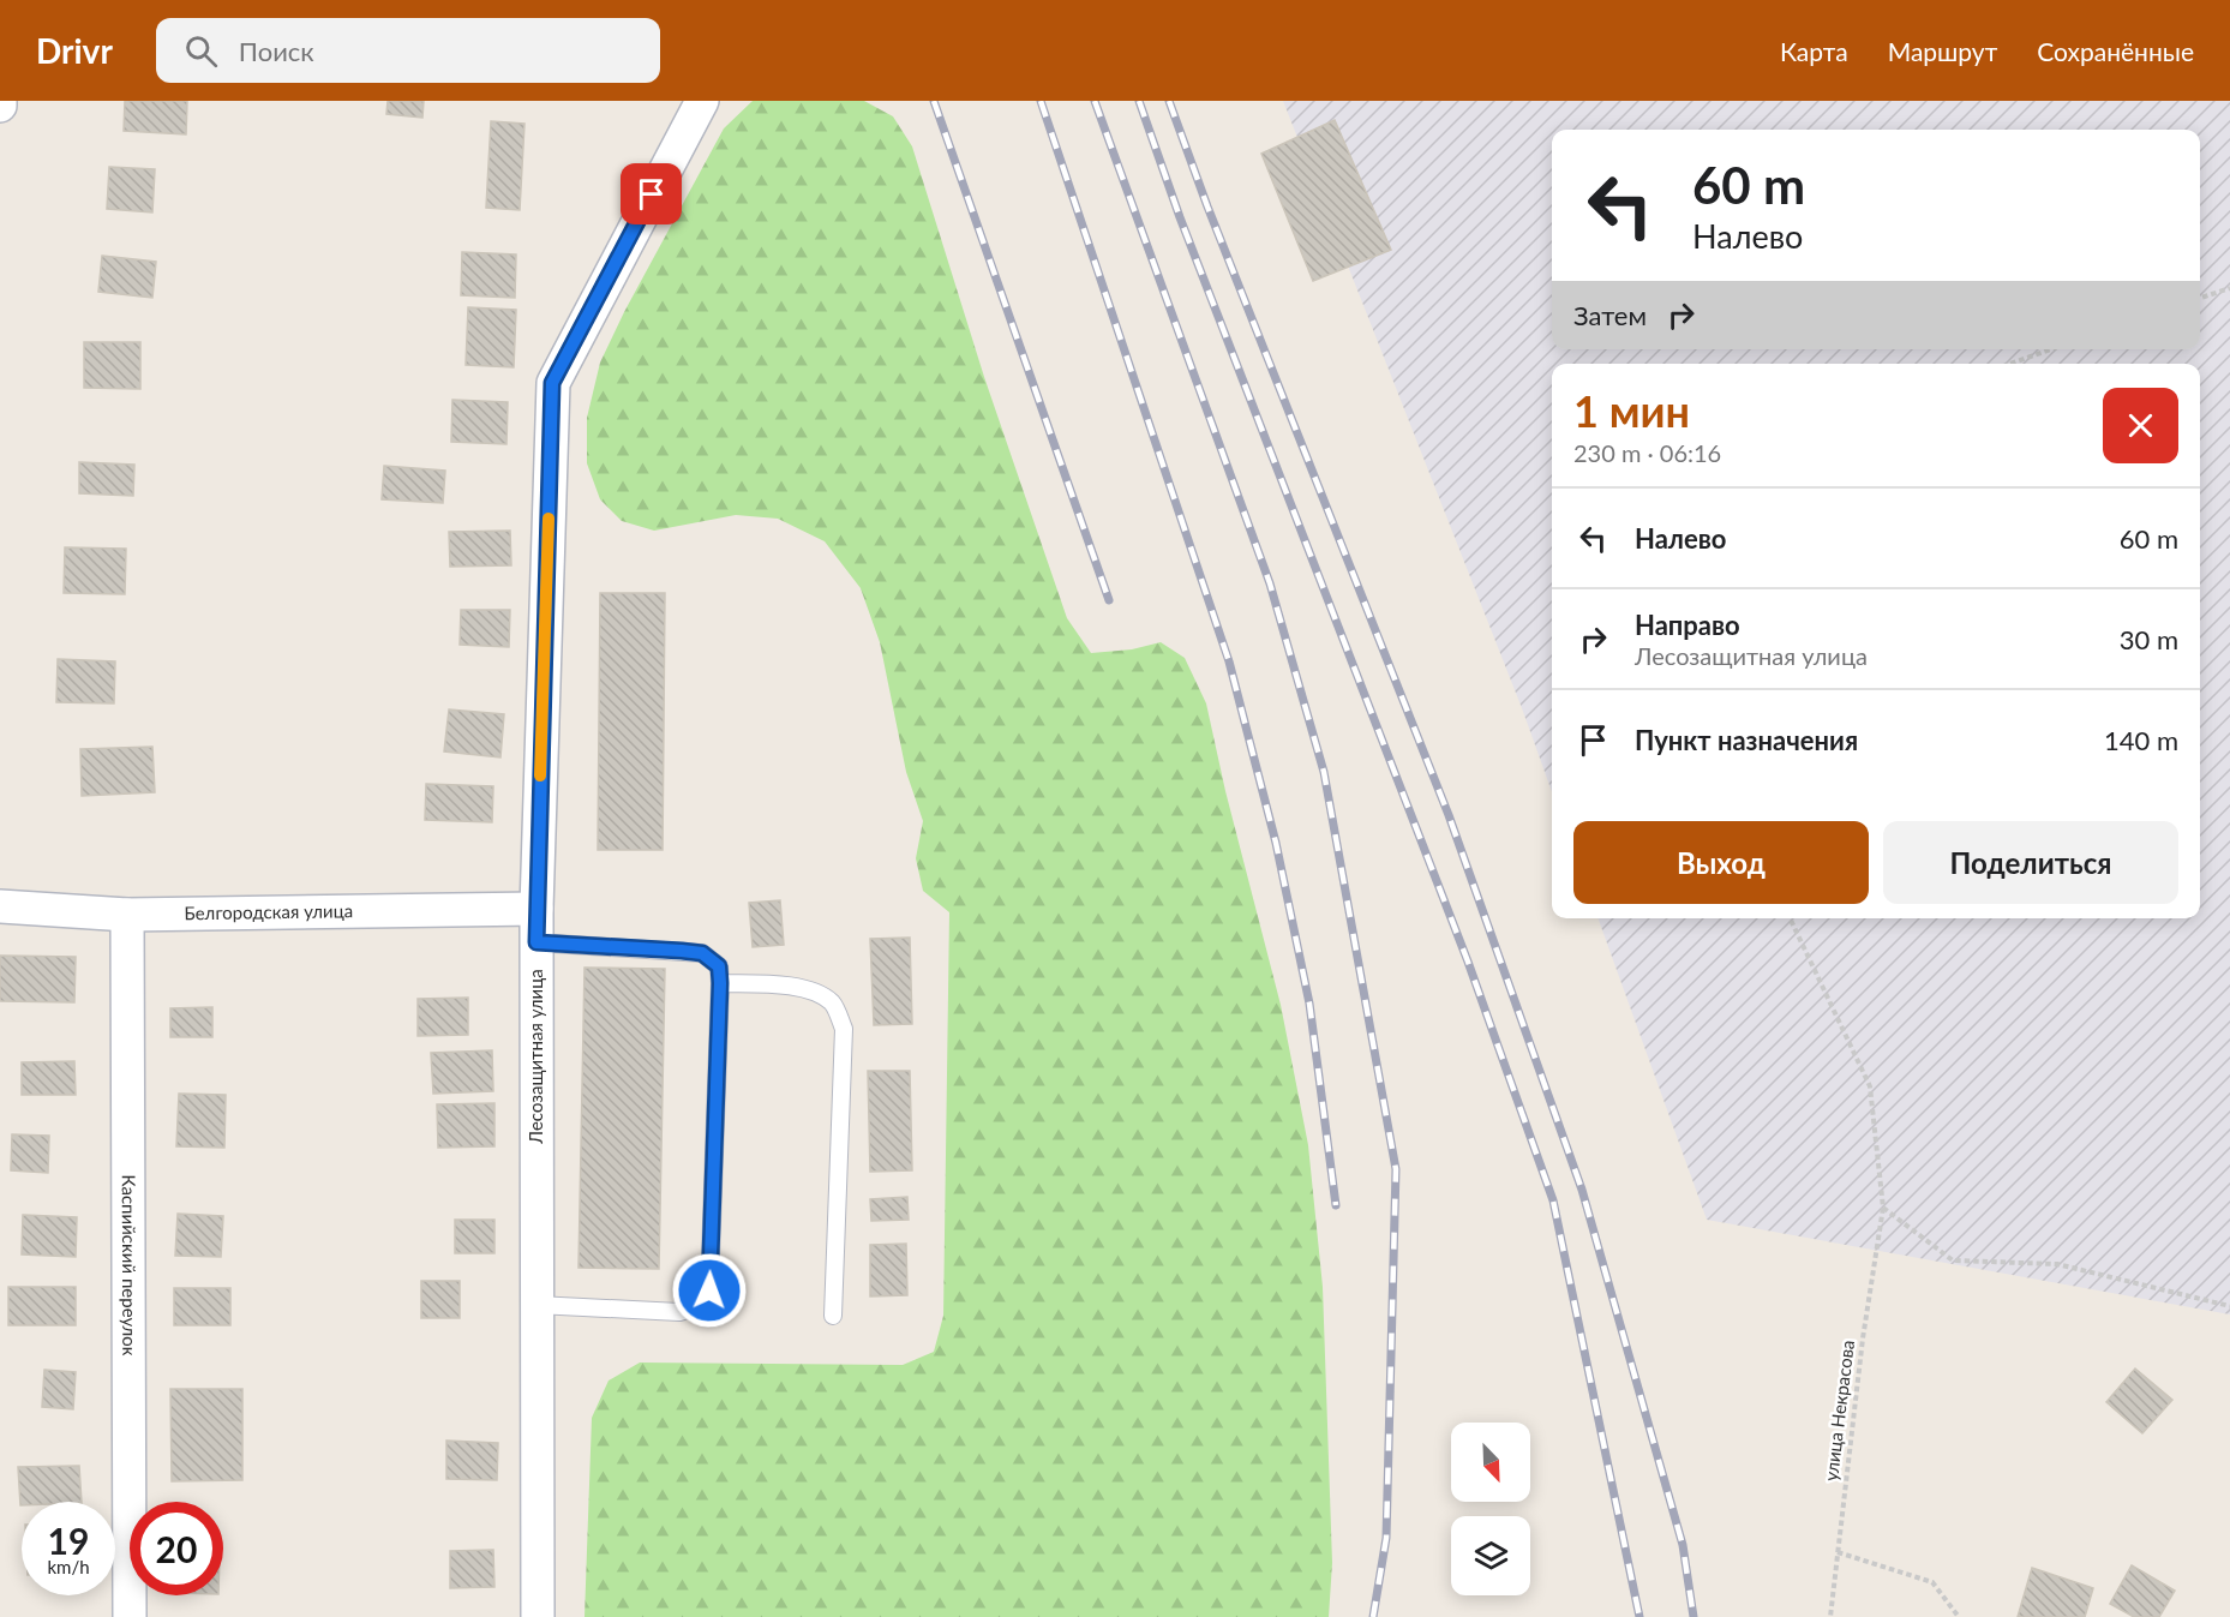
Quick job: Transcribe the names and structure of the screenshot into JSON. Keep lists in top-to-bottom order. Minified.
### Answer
{"streets":{"street":["Белгородская улица","Лесозащитная улица","Каспийский переулок"],"path":["улица Некрасова"]},"crossings":[["Белгородская улица","Лесозащитная улица"],["Белгородская улица","Каспийский переулок"]],"north":"bottom right","page":{"header":"Drivr","search":"Поиск","nav":["Карта","Маршрут","Сохранённые"],"turn":["60 m","Налево"],"then":"Затем","heading":["1 мин","230 m · 06:16"],"list":[{"name":"Налево","value":"60 m"},{"name":"Направо","note":"Лесозащитная улица","value":"30 m"},{"name":"Пункт назначения","value":"140 m"}],"buttons":["Выход","Поделиться"],"speed":"19 km/h","limit":"20"}}
